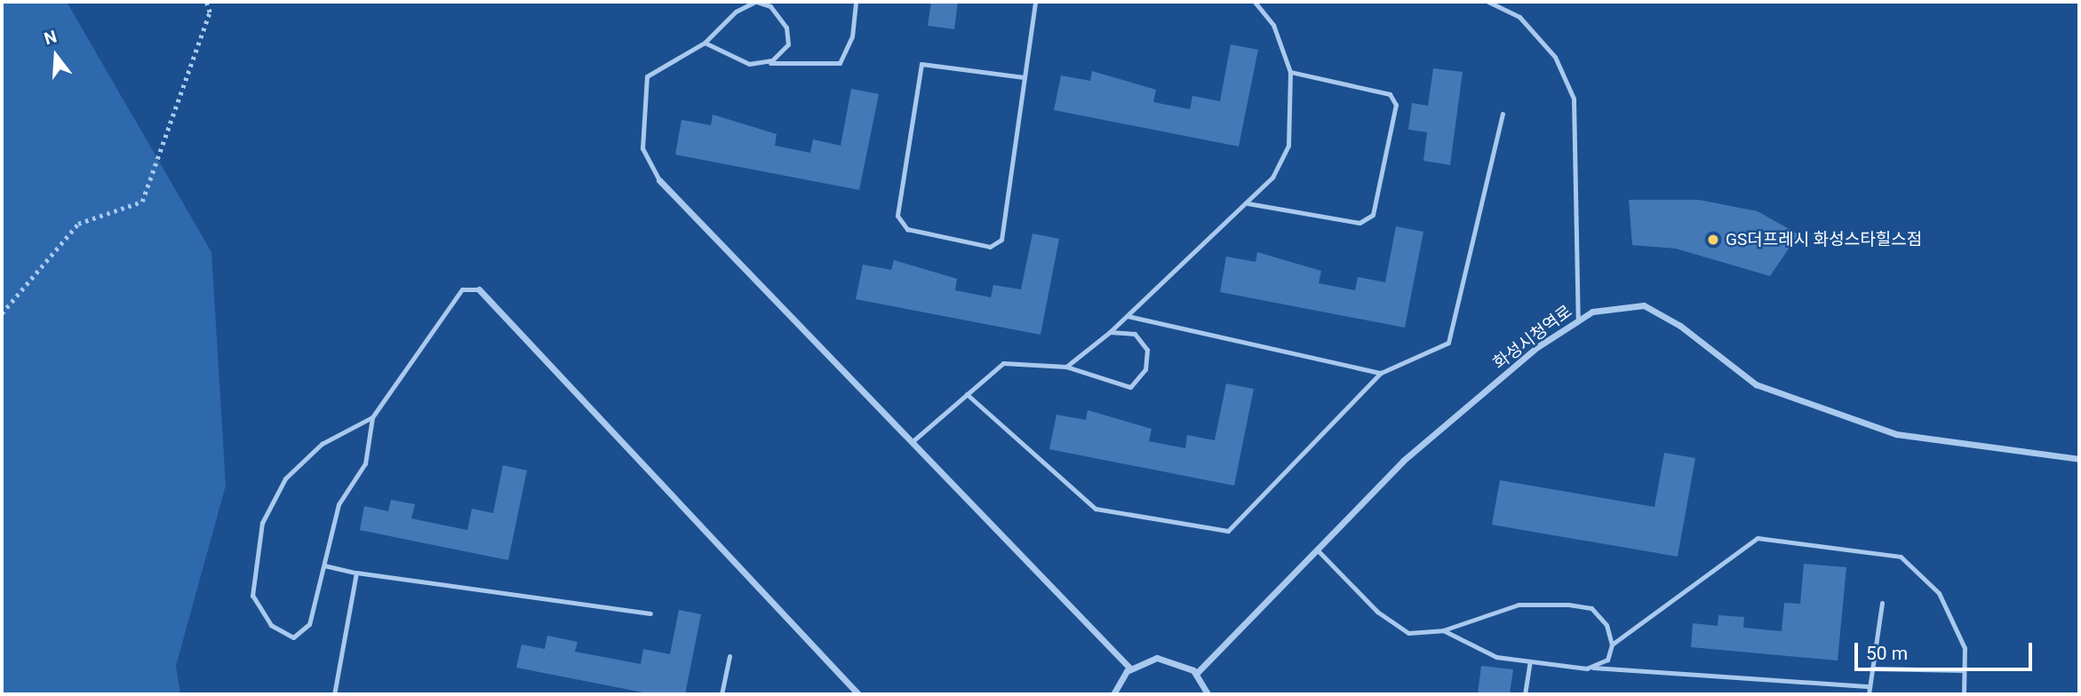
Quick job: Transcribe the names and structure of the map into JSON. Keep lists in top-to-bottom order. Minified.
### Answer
{"streets":{"street":["화성시청역로"]},"places":["GS더프레시 화성스타힐스점"],"scale_bar":"50 m","north":"top"}
